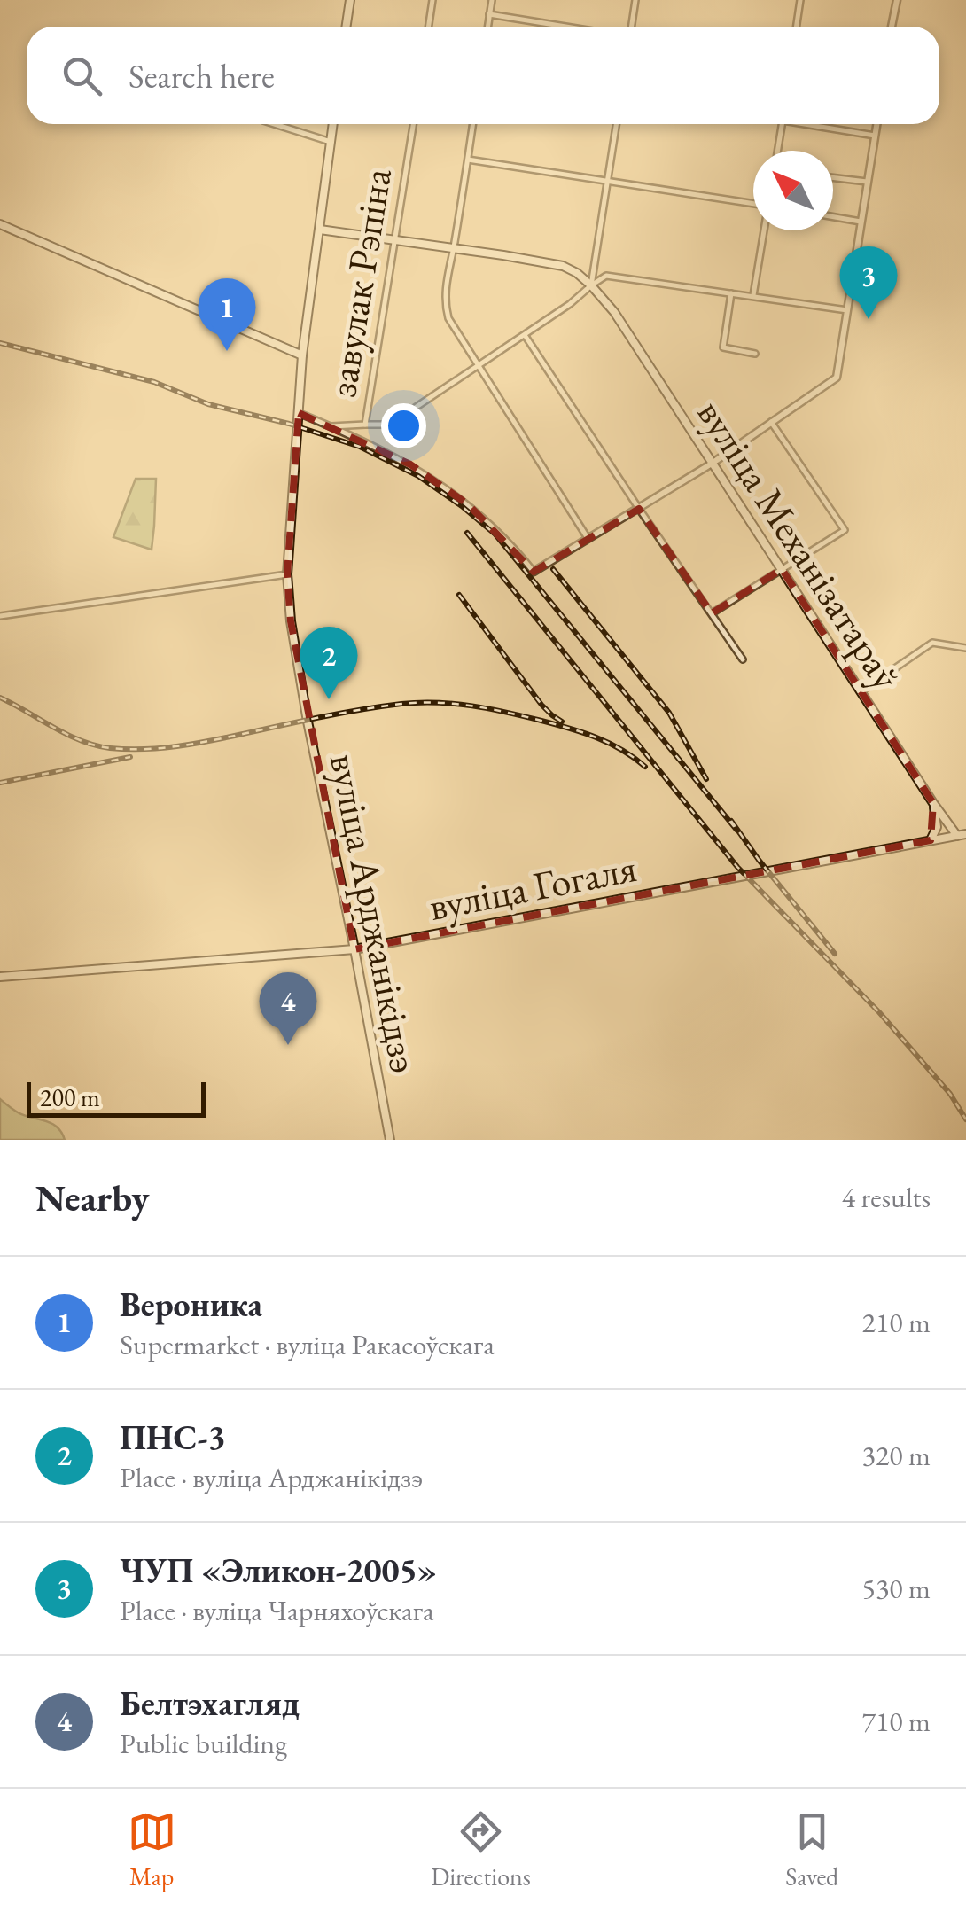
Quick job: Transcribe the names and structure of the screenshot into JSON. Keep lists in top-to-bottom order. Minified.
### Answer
{"streets":{"main road":["вуліца Механізатараў","вуліца Гогаля","вуліца Арджанікідзэ"],"street":["завулак Рэпіна"]},"crossings":[["вуліца Механізатараў","вуліца Гогаля"],["вуліца Гогаля","вуліца Арджанікідзэ"]],"scale_bar":"200 m","north":"top left","page":{"search":"Search here","pins":["3","1","2","4"],"scale":"200 m","heading":["Nearby","4 results"],"list":[{"mark":"1","name":"Вероника","note":"Supermarket · вуліца Ракасоўскага","value":"210 m"},{"mark":"2","name":"ПНС-3","note":"Place · вуліца Арджанікідзэ","value":"320 m"},{"mark":"3","name":"ЧУП «Эликон-2005»","note":"Place · вуліца Чарняхоўскага","value":"530 m"},{"mark":"4","name":"Белтэхагляд","note":"Public building","value":"710 m"}],"nav":["Map","Directions","Saved"]}}
